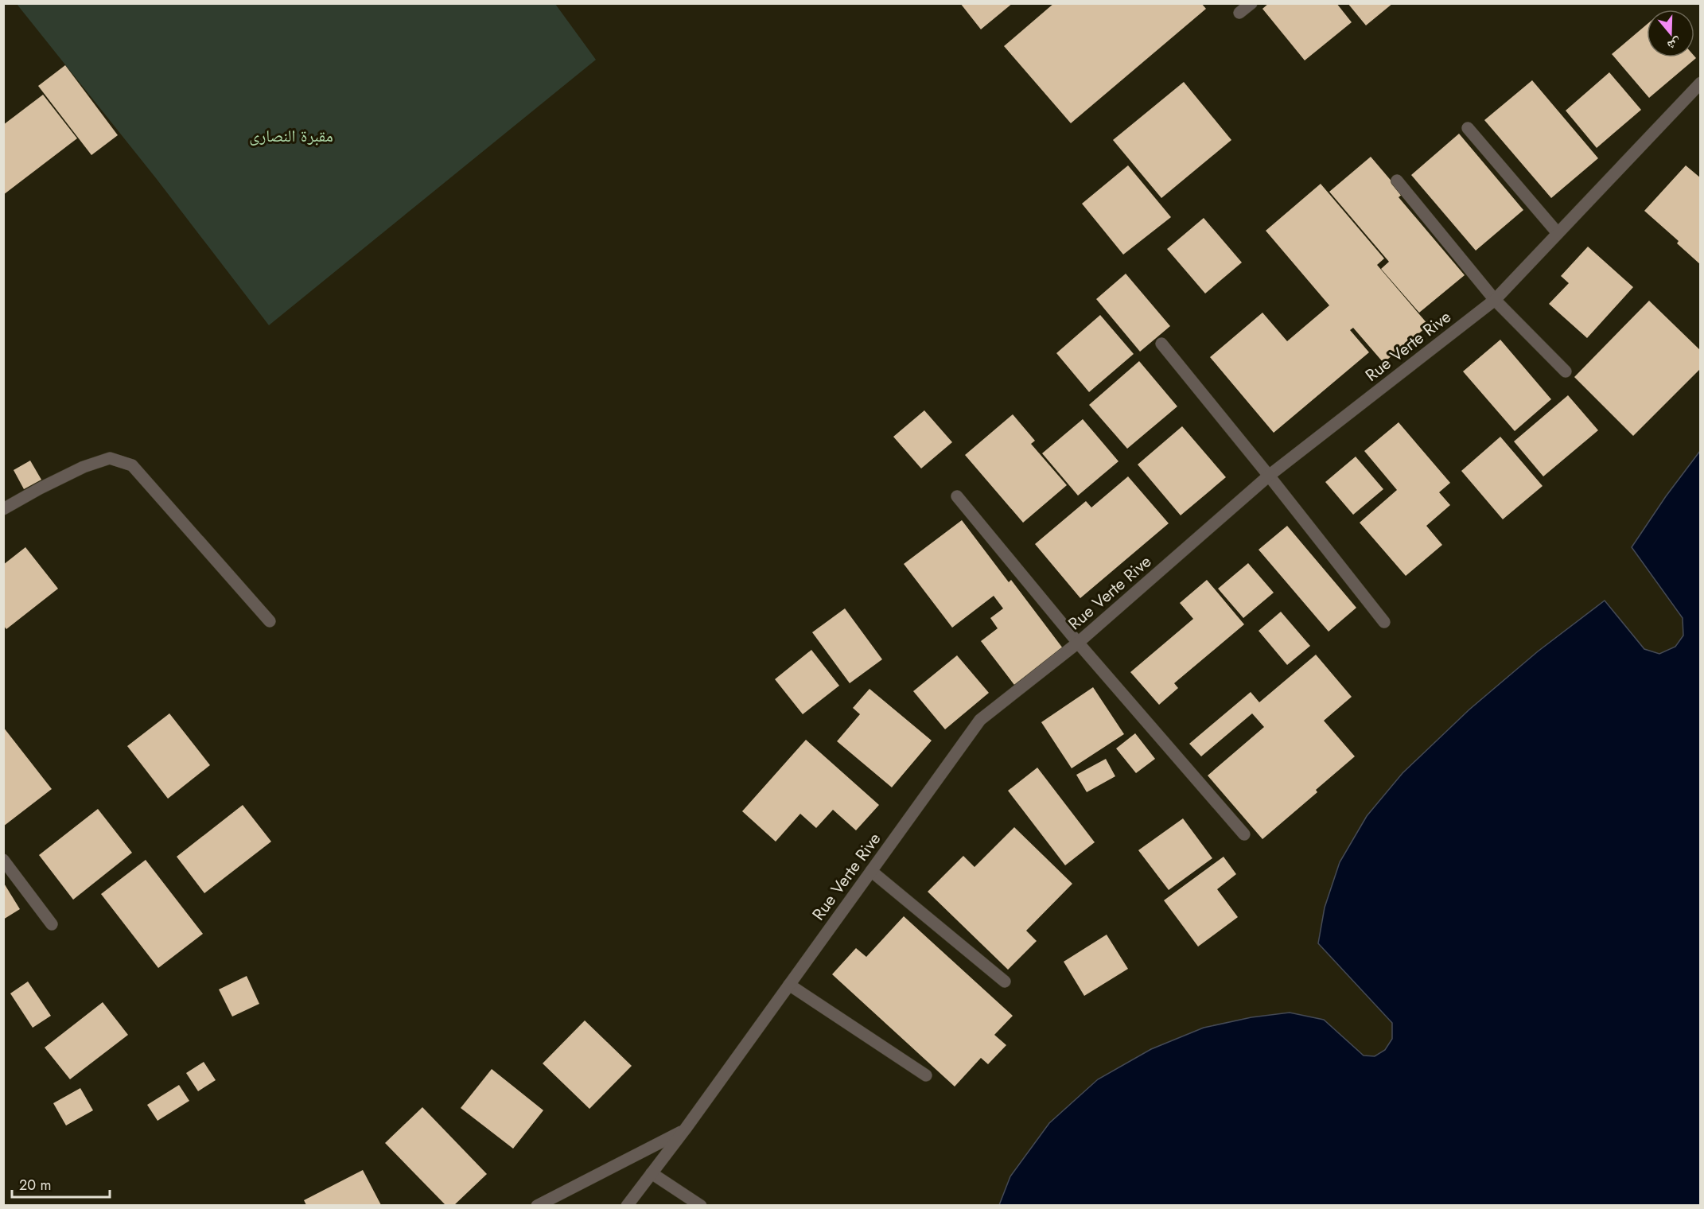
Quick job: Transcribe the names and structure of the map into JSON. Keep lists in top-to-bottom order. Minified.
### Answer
{"streets":{"street":["Rue Verte Rive"]},"parks":["مقبرة النصارى"],"scale_bar":"20 m","north":"bottom"}
